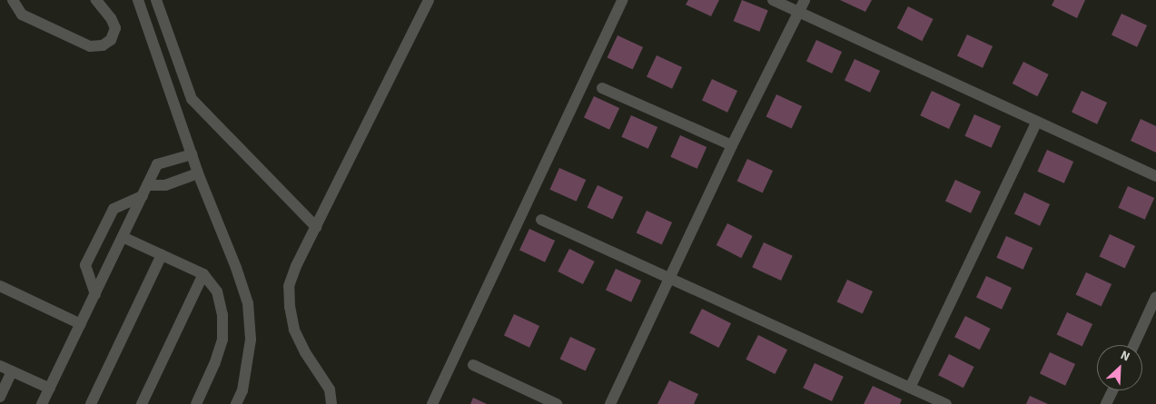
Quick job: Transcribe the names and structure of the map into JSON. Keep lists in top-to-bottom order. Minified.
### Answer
{"north":"top right"}
